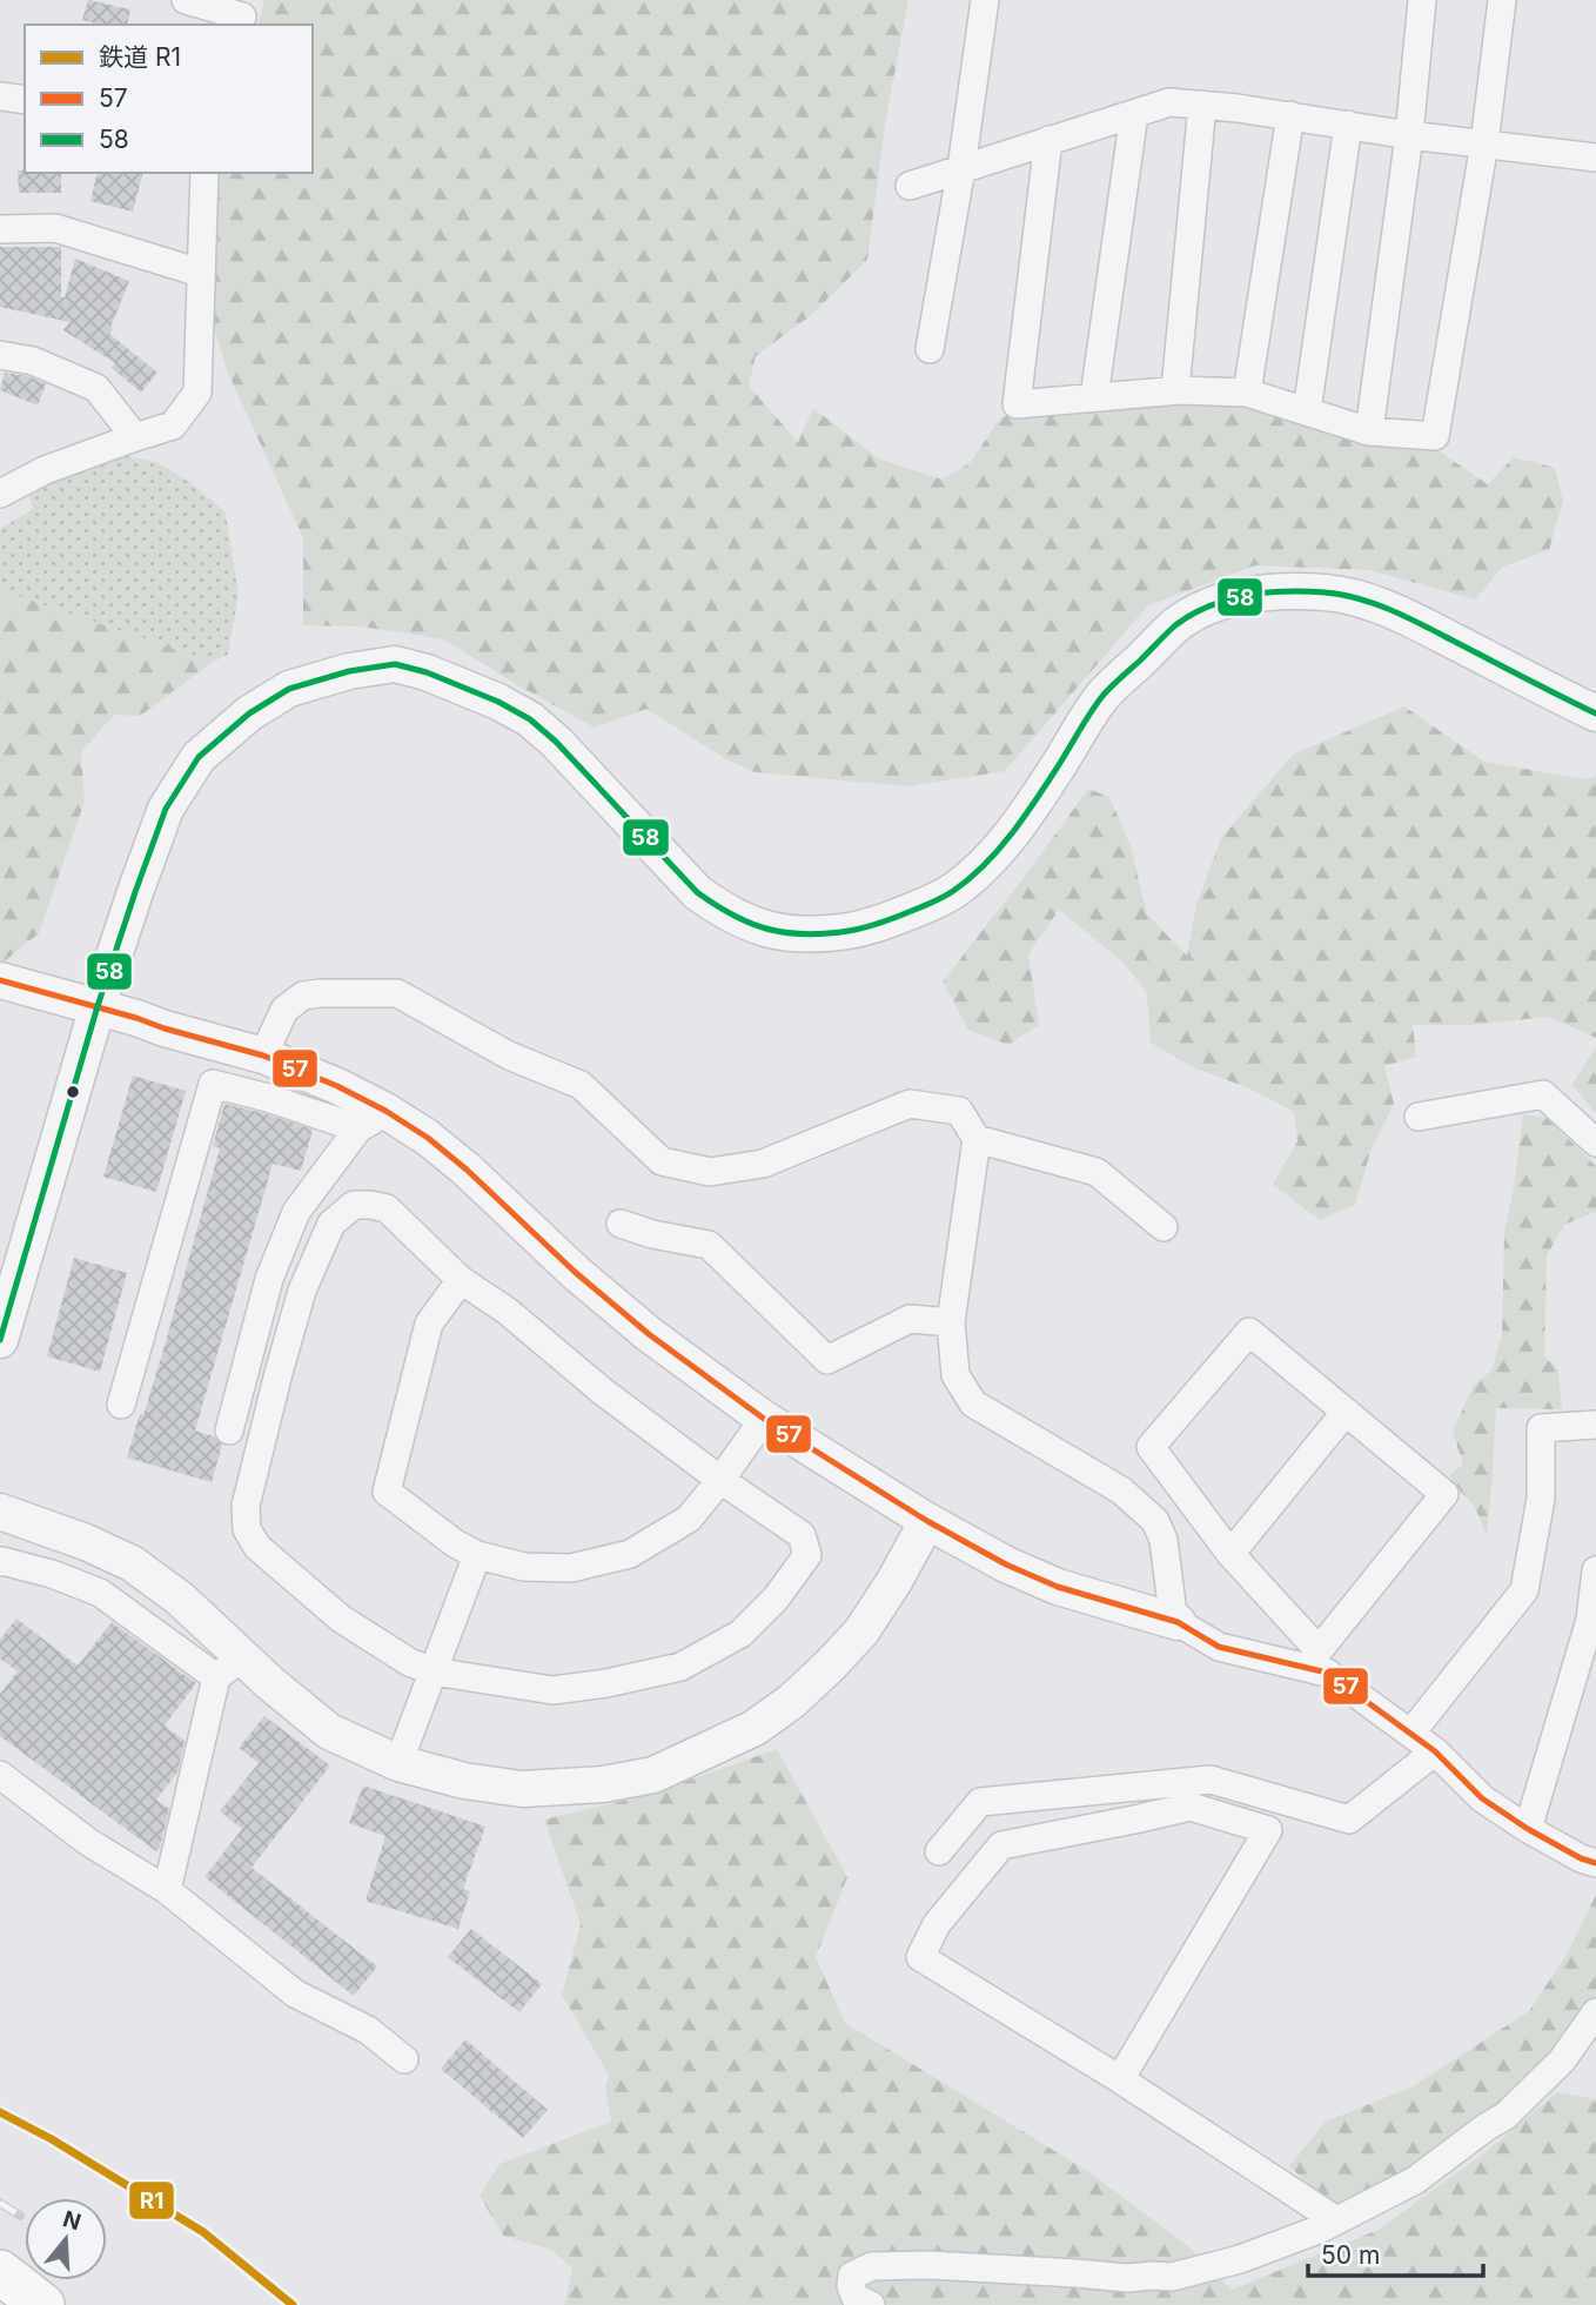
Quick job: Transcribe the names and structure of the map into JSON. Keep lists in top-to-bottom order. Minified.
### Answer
{"lines":["transit line 58","transit line 57","rail line R1"],"legend":["鉄道 R1","57","58"],"scale_bar":"50 m","north":"top"}
